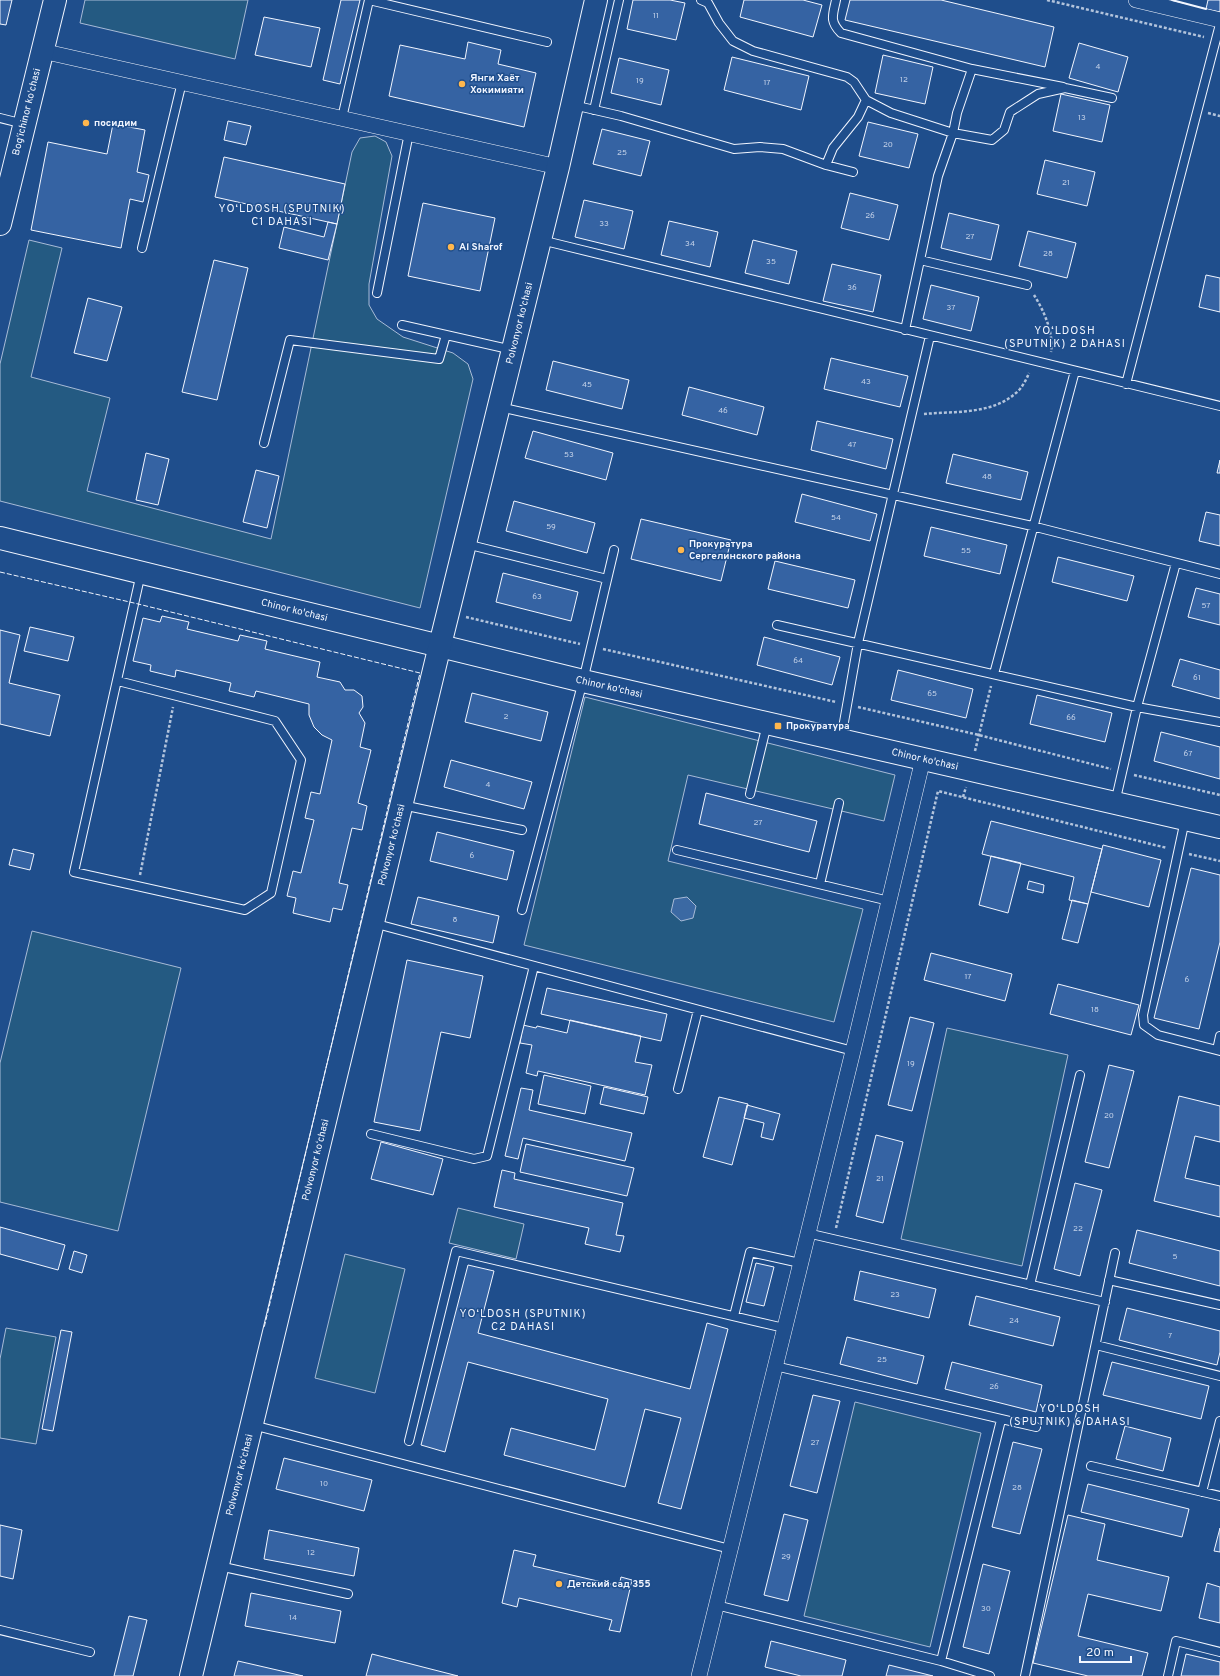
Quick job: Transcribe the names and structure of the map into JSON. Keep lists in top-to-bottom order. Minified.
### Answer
{"streets":{"street":["Bogʻichinor koʻchasi","Polvonyor ko'chasi","Chinor ko'chasi","Polvonyor koʻchasi"]},"crossings":[["Polvonyor ko'chasi","Chinor ko'chasi"],["Polvonyor ko'chasi","Polvonyor koʻchasi"],["Chinor ko'chasi","Polvonyor koʻchasi"]],"districts":["YO‘LDOSH (SPUTNIK) C1 DAHASI","YO‘LDOSH (SPUTNIK) 2 DAHASI","YO‘LDOSH (SPUTNIK) C2 DAHASI","YO‘LDOSH (SPUTNIK) 6 DAHASI"],"places":{"other":["Янги Хаёт Хокимияти","посидим","Al Sharof","Прокуратура Сергелинского района","Детский сад 355"],"transit":["Прокуратура"]},"house_numbers":["11","4","12","19","17","13","20","25","21","26","33","27","34","28","35","36","37","43","45","46","47","53","48","54","59","55","63","57","64","61","65","2","66","67","4","27","6","8","17","6","18","19","20","21","22","5","23","24","7","25","26","27","10","28","12","29","30","14"],"scale_bar":"20 m"}
